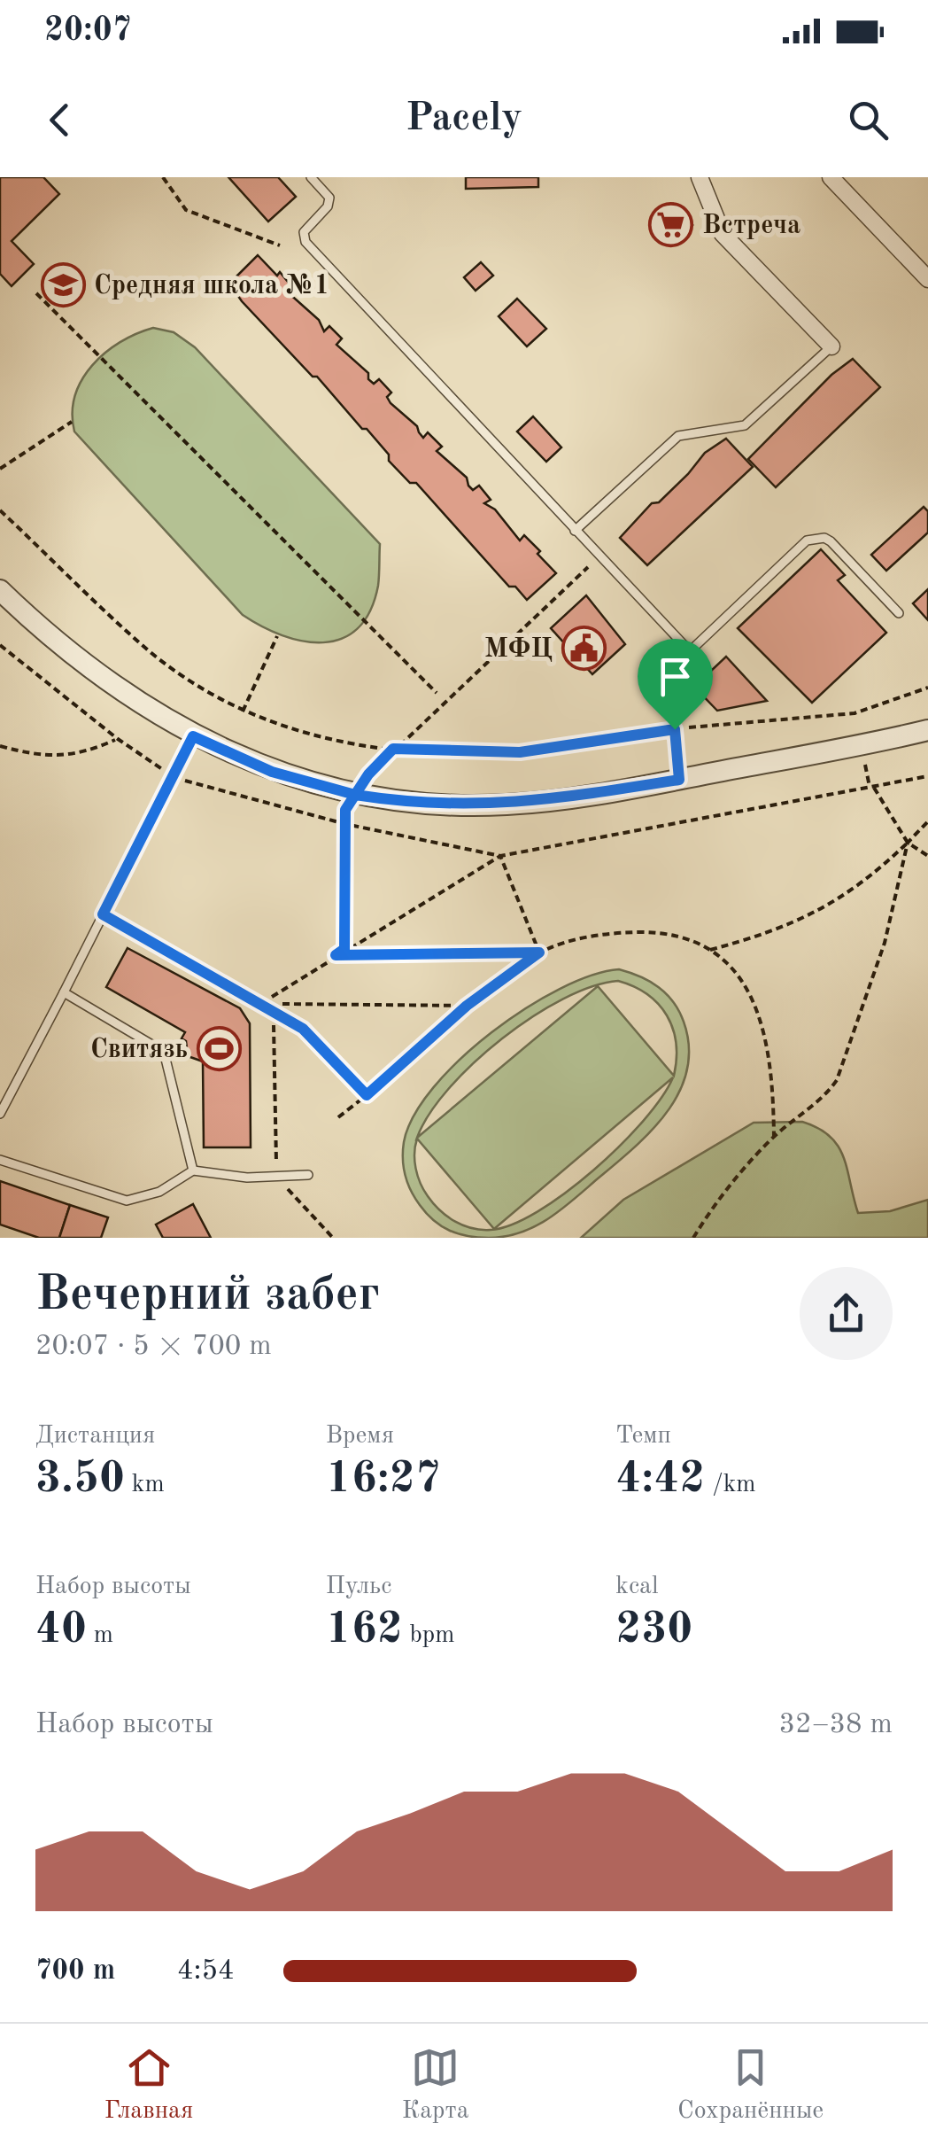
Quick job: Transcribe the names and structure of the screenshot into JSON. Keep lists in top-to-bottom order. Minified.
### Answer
{"places":{"supermarket":["Встреча"],"school or university":["Средняя школа №1"],"public building":["МФЦ"],"sports":["Свитязь"]},"page":{"status":"20:07","header":"Pacely","heading":["Вечерний забег","20:07 · 5 × 700 m"],"stats":[["Дистанция","3.50 km"],["Время","16:27"],["Темп","4:42 /km"],["Набор высоты","40 m"],["Пульс","162 bpm"],["kcal","230"]],"chart":["Набор высоты","32–38 m"],"list":[{"name":"700 m","note":"4:54"}],"tabs":["Главная","Карта","Сохранённые"]}}
